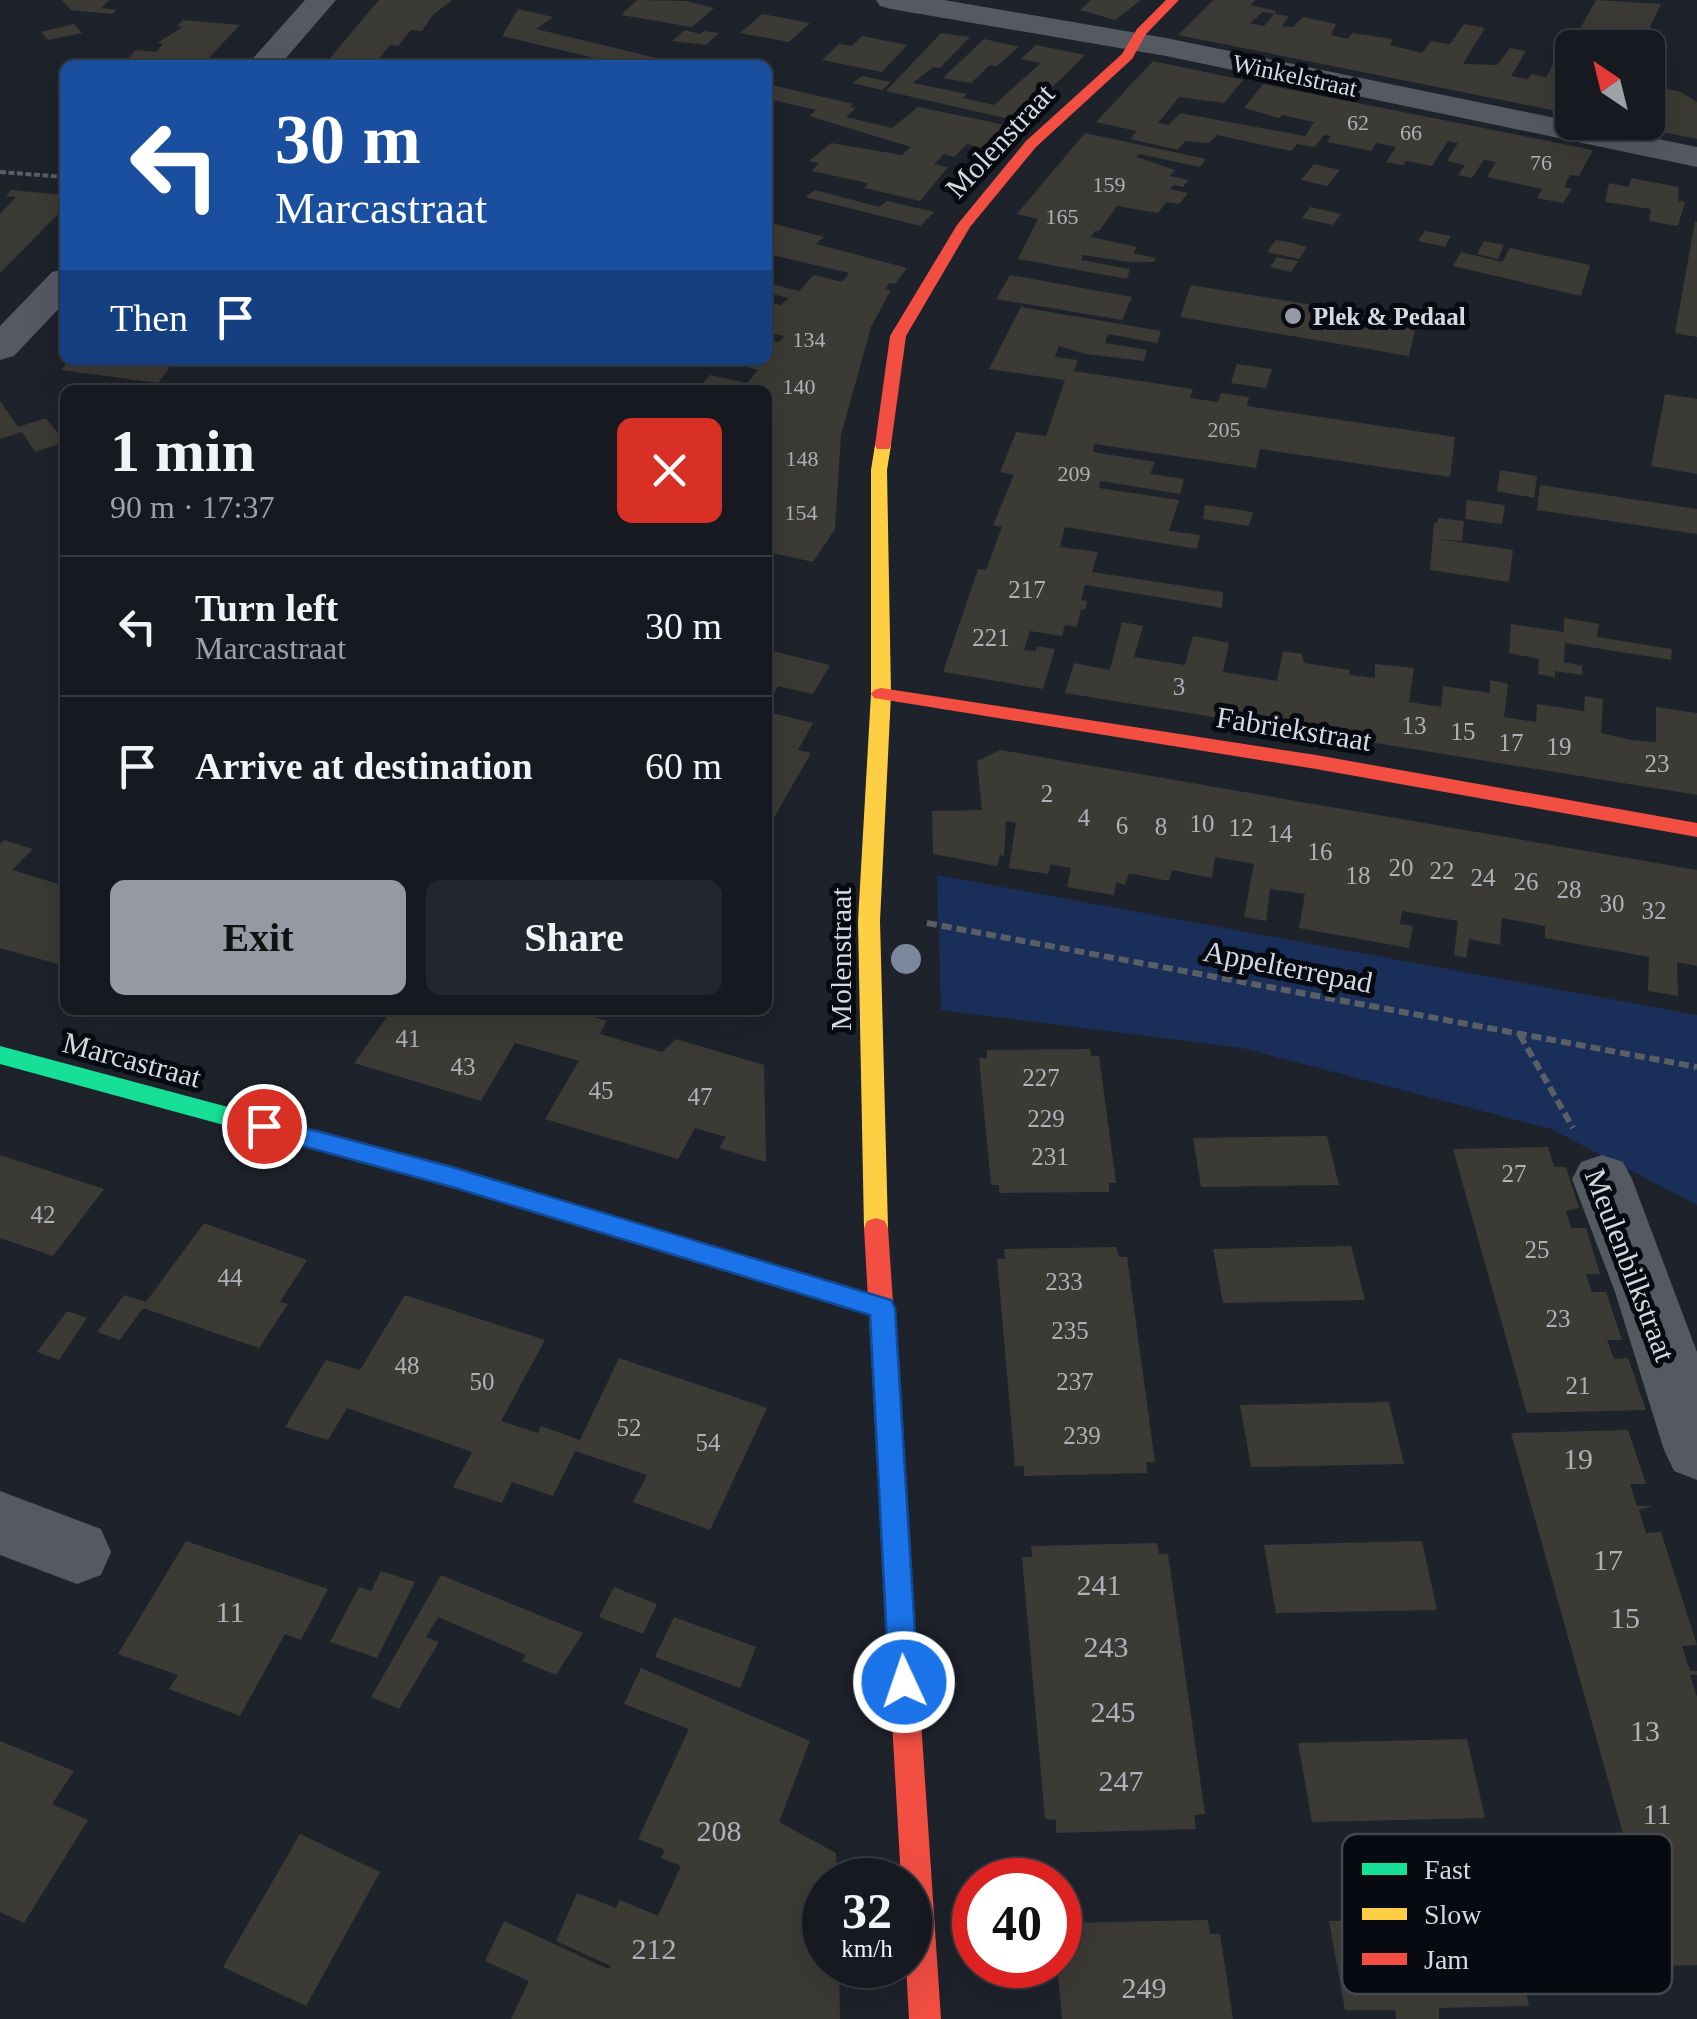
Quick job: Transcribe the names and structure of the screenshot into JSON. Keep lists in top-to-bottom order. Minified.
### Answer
{"streets":{"street":["Winkelstraat","Molenstraat","Fabriekstraat","Marcastraat","Meulenbilkstraat"],"path":["Appelterrepad"]},"crossings":[["Winkelstraat","Molenstraat"],["Molenstraat","Fabriekstraat"],["Molenstraat","Appelterrepad"],["Molenstraat","Marcastraat"],["Appelterrepad","Meulenbilkstraat"]],"places":["Plek & Pedaal"],"house_numbers":["62","66","76","159","165","134","140","205","148","209","154","217","221","3","13","15","17","19","23","2","4","10","6","8","12","14","16","20","22","18","24","26","28","30","32","41","43","227","45","47","229","231","27","42","25","44","233","23","235","48","50","237","21","52","239","54","19","17","241","11","15","243","245","13","247","11","208","212","249"],"legend":["Fast","Slow","Jam"],"north":"top left","page":{"turn":["30 m","Marcastraat"],"then":"Then","heading":["1 min","90 m · 17:37"],"list":[{"name":"Turn left","note":"Marcastraat","value":"30 m"},{"name":"Arrive at destination","value":"60 m"}],"buttons":["Exit","Share"],"speed":"32 km/h","limit":"40"}}
